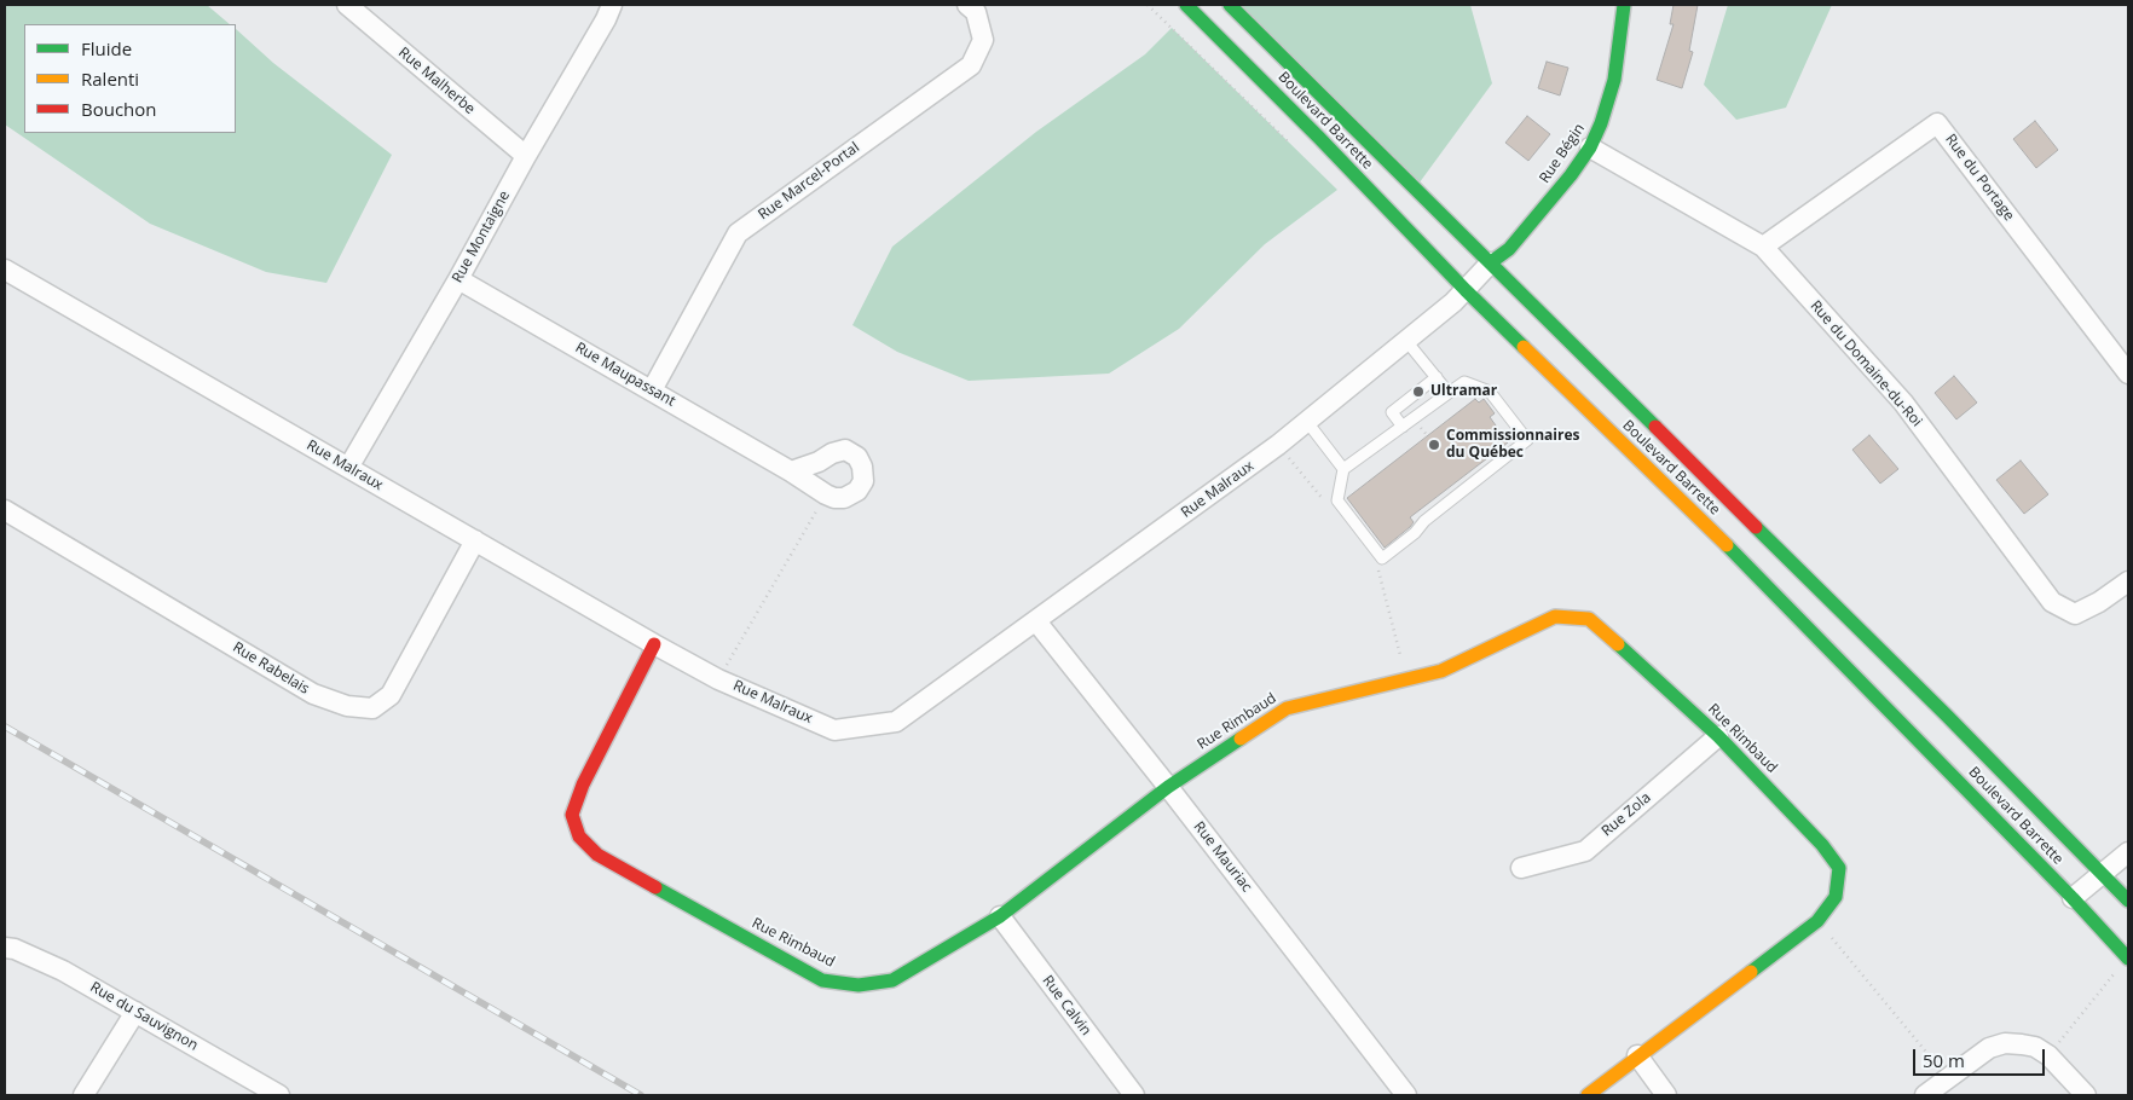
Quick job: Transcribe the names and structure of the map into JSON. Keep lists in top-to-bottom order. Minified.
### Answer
{"streets":{"main road":["Boulevard Barrette","Rue Bégin","Rue Rimbaud"],"street":["Rue Malherbe","Rue du Portage","Rue Marcel-Portal","Rue Montaigne","Rue du Domaine-du-Roi","Rue Maupassant","Rue Malraux","Rue Rabelais","Rue Zola","Rue Mauriac","Rue Calvin","Rue du Sauvignon"]},"crossings":[["Rue Malherbe","Rue Montaigne"],["Boulevard Barrette","Rue Bégin"],["Boulevard Barrette","Rue Malraux"],["Rue Bégin","Rue du Domaine-du-Roi"],["Rue Bégin","Rue Malraux"],["Rue du Portage","Rue du Domaine-du-Roi"],["Rue Marcel-Portal","Rue Maupassant"],["Rue Montaigne","Rue Maupassant"],["Rue Montaigne","Rue Malraux"],["Rue Malraux","Rue Rabelais"],["Rue Malraux","Rue Rimbaud"],["Rue Malraux","Rue Mauriac"],["Rue Rimbaud","Rue Zola"],["Rue Rimbaud","Rue Mauriac"],["Rue Rimbaud","Rue Calvin"]],"places":["Ultramar","Commissionnaires du Québec"],"legend":["Fluide","Ralenti","Bouchon"],"scale_bar":"50 m"}
